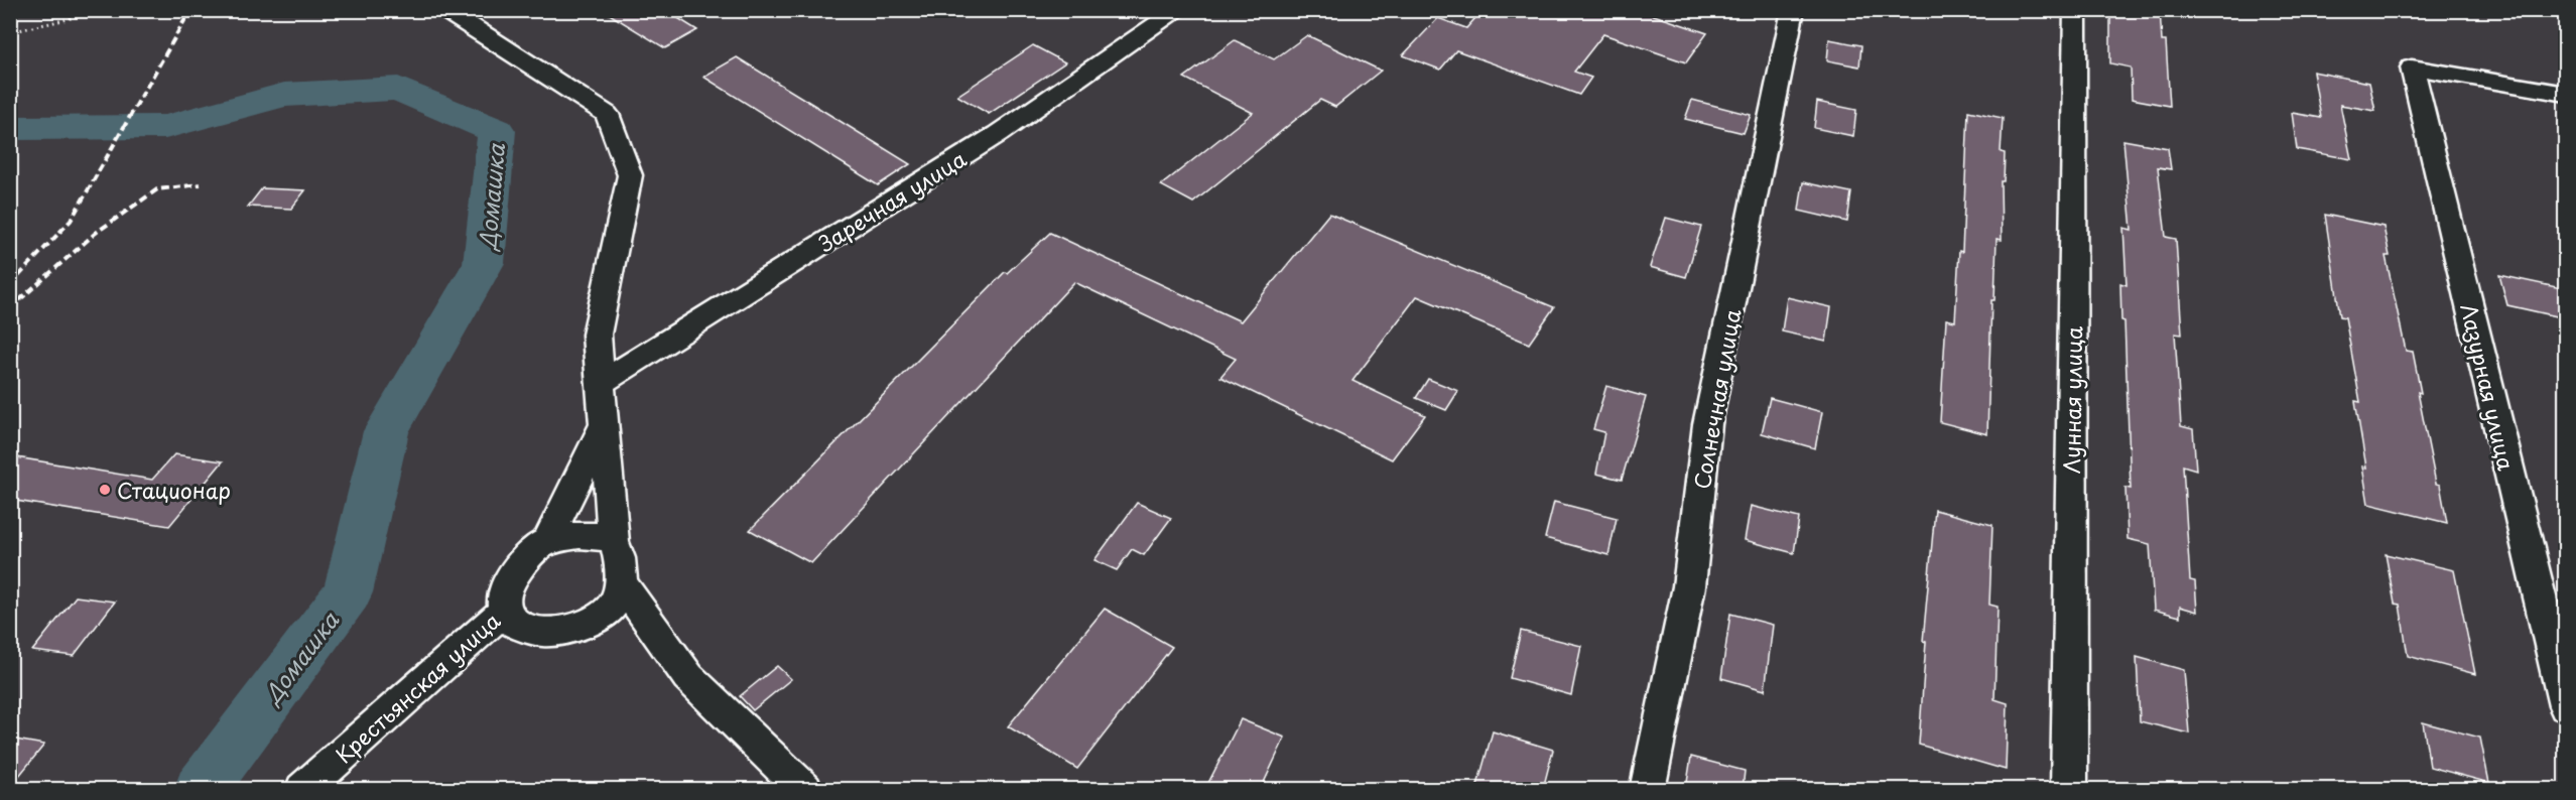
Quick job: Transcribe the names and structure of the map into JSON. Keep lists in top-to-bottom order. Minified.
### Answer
{"streets":{"street":["Заречная улица","Лазурная улица","Солнечная улица","Лунная улица","Крестьянская улица"]},"water":["Домашка"],"places":["Стационар"]}
